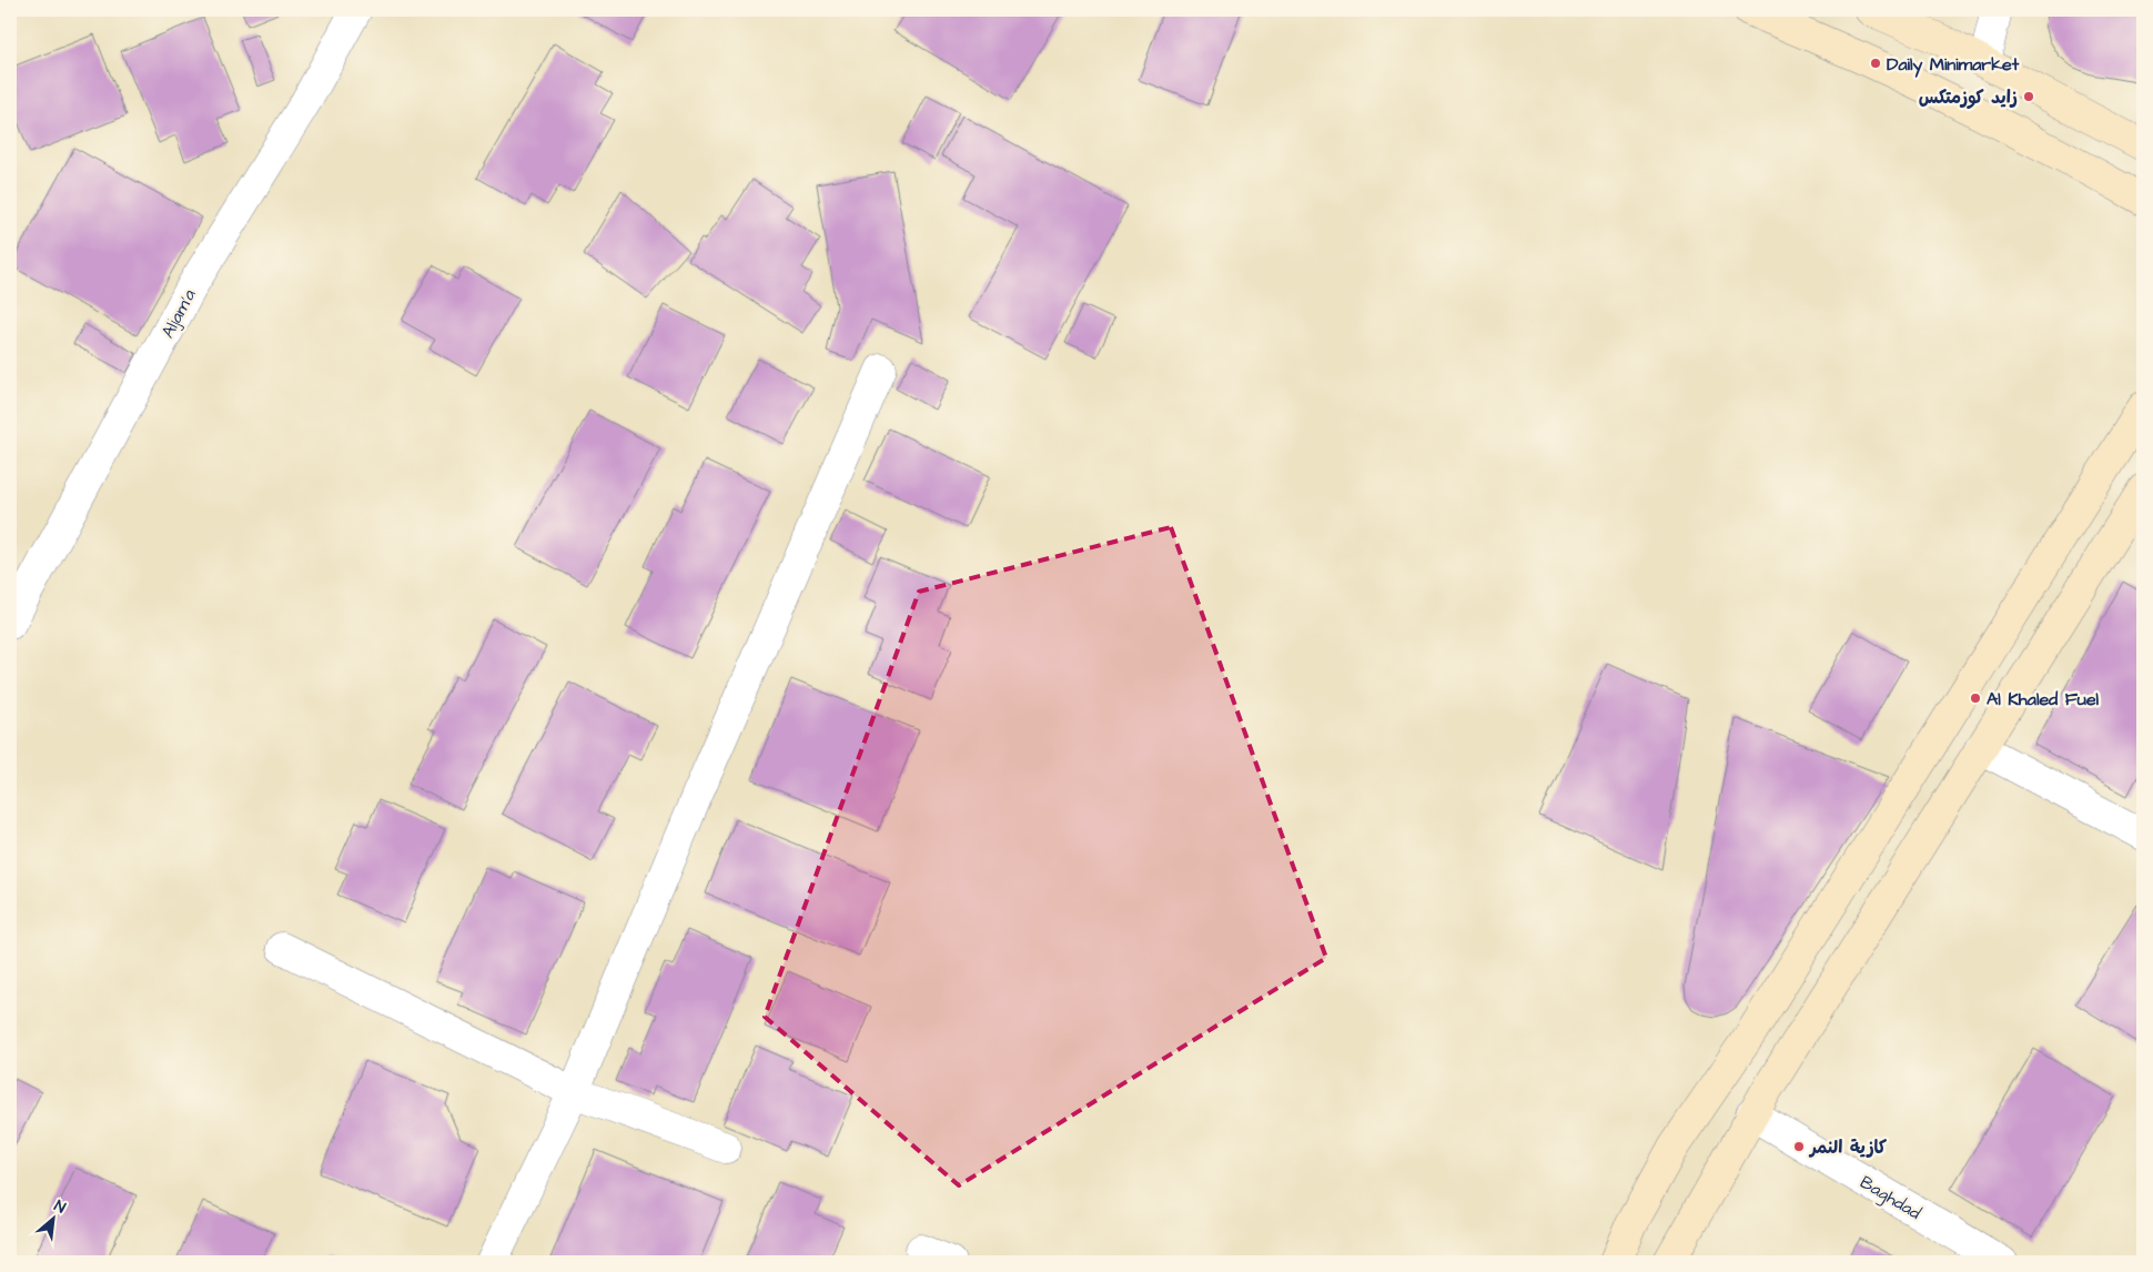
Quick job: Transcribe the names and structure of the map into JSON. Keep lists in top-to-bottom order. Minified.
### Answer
{"streets":{"street":["Aljam'a","Baghdad"]},"places":["Daily Minimarket","زايد كوزمتكس","Al Khaled Fuel","كازية النمر"],"north":"top right"}
